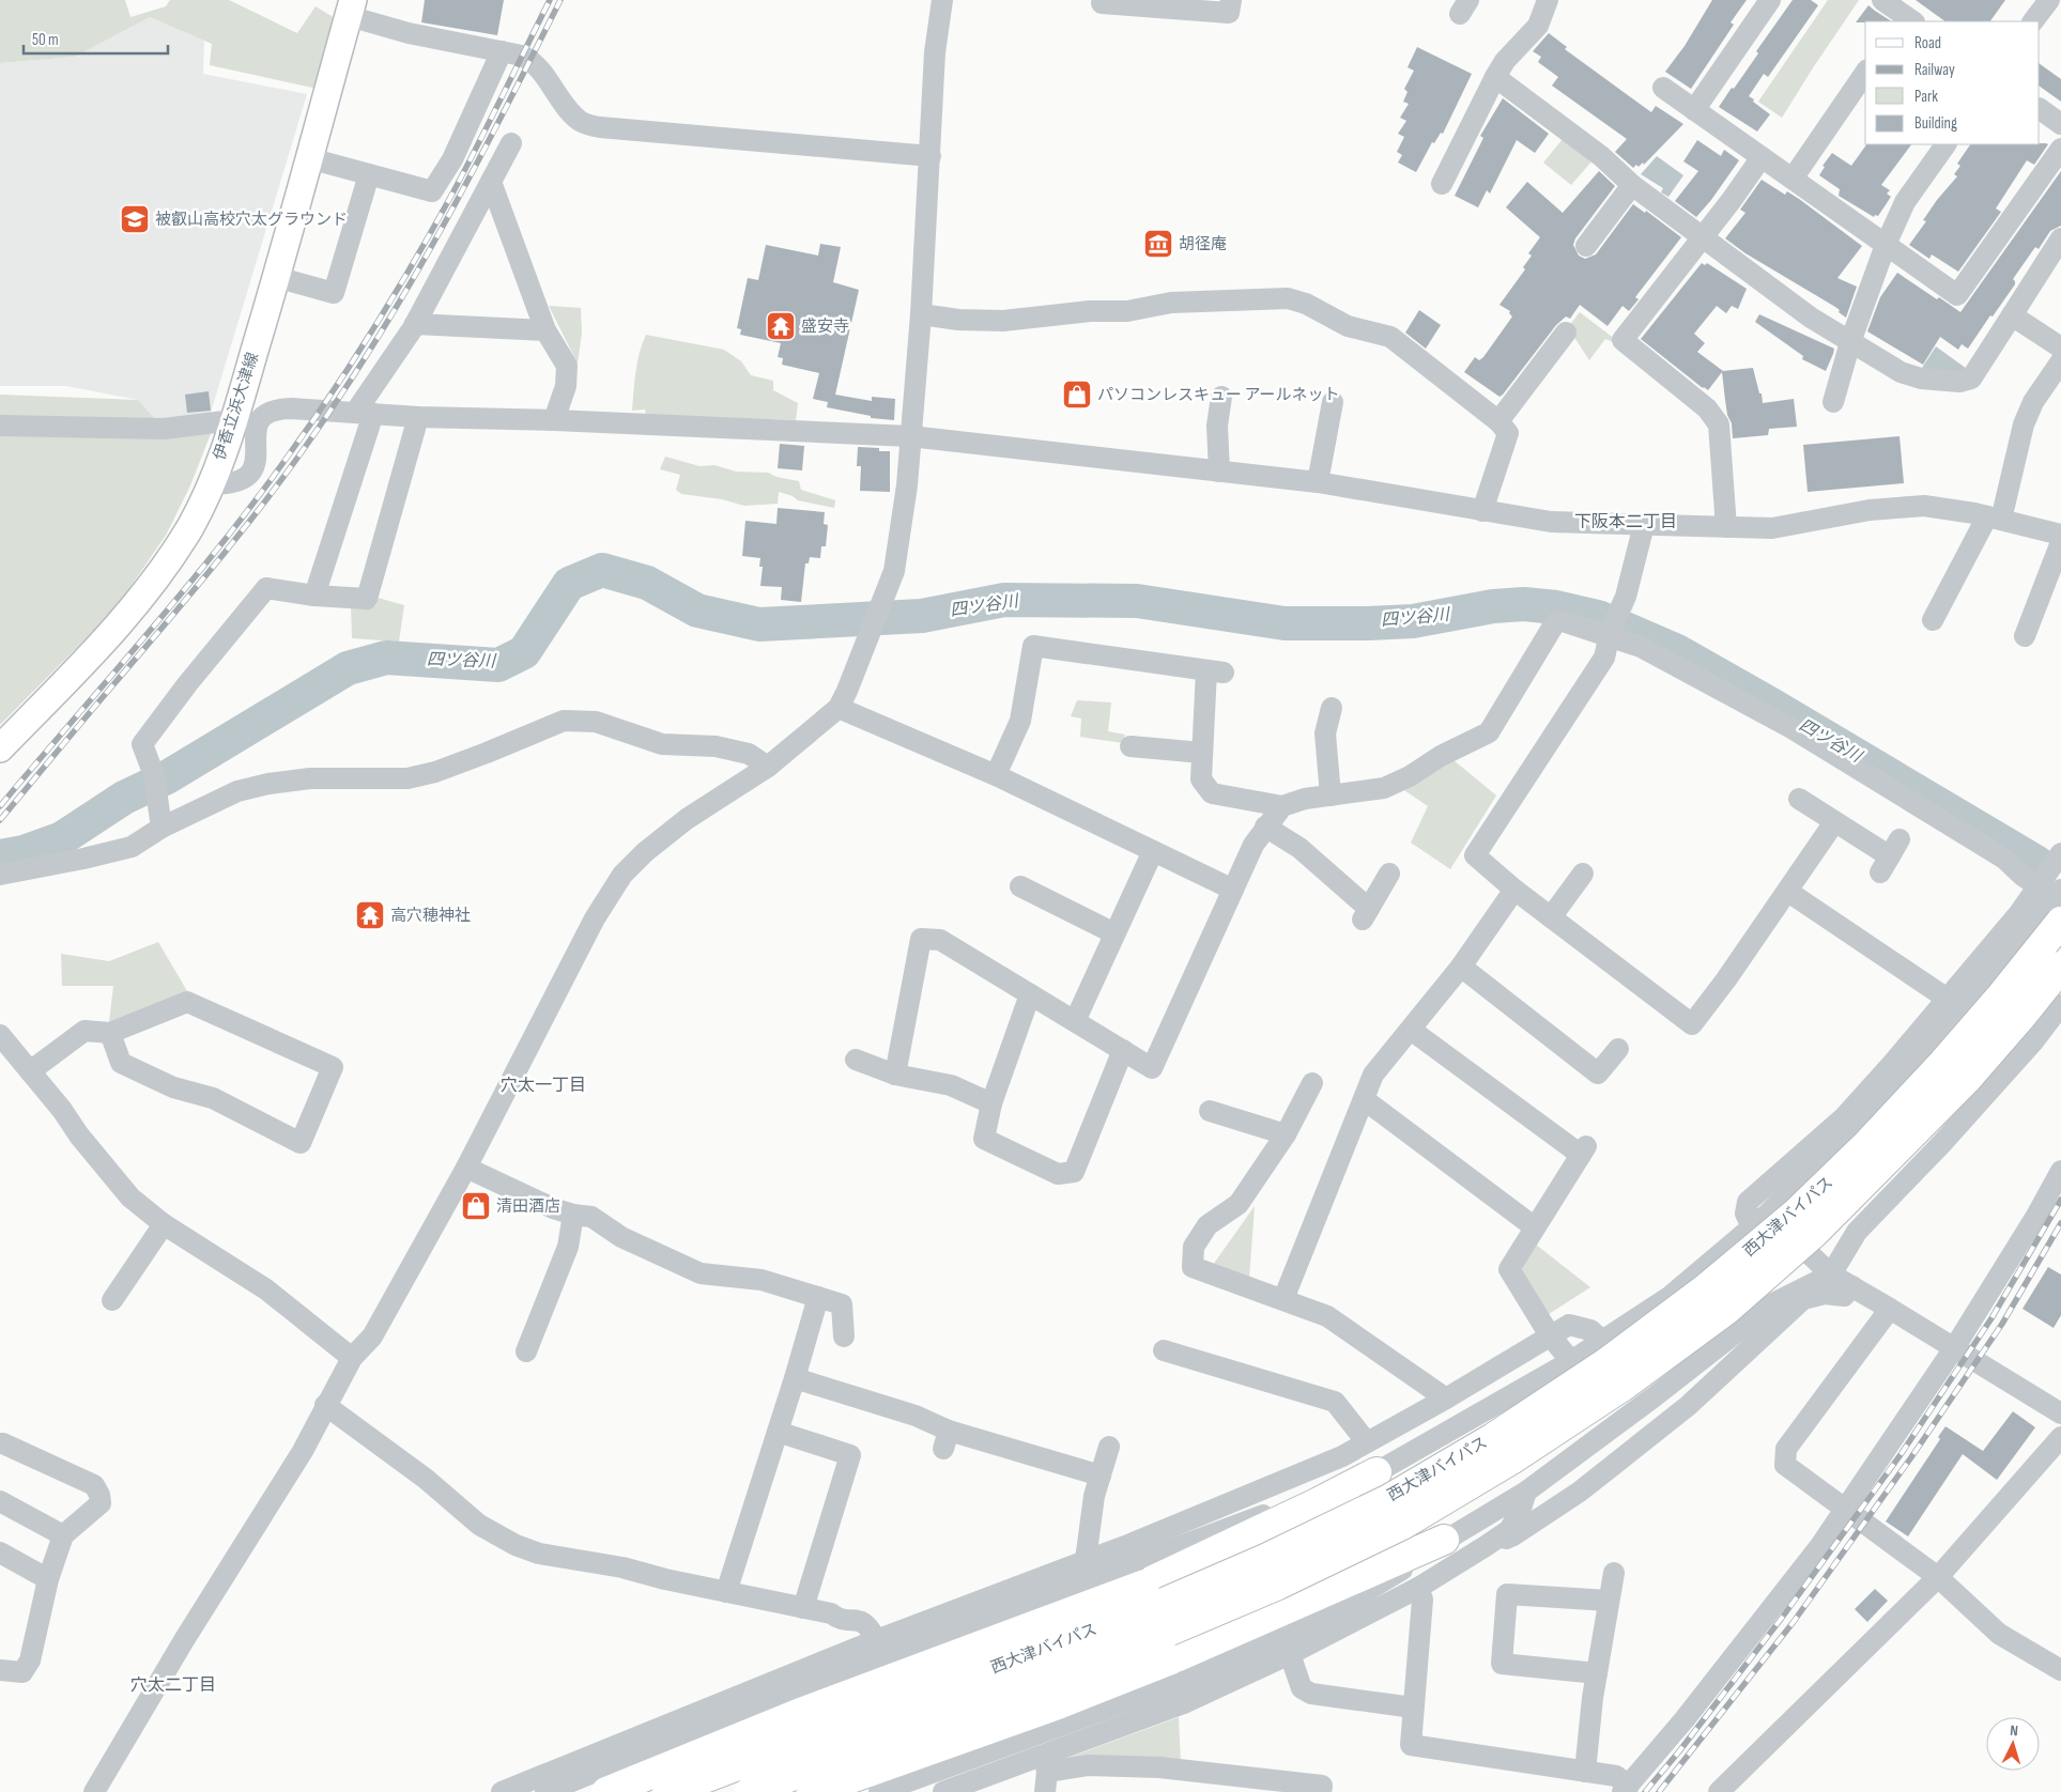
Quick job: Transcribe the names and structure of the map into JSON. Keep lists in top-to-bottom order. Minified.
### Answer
{"streets":{"highway":["西大津バイパス"],"main road":["伊香立浜大津線"]},"districts":["下阪本二丁目","穴太一丁目","穴太二丁目"],"water":["四ツ谷川"],"places":{"school or university":["被叡山高校穴太グラウンド"],"museum":["胡径庵"],"temple":["盛安寺","高穴穂神社"],"shop":["パソコンレスキュー アールネット","清田酒店"]},"legend":["Road","Railway","Park","Building"],"scale_bar":"50 m","north":"top"}
